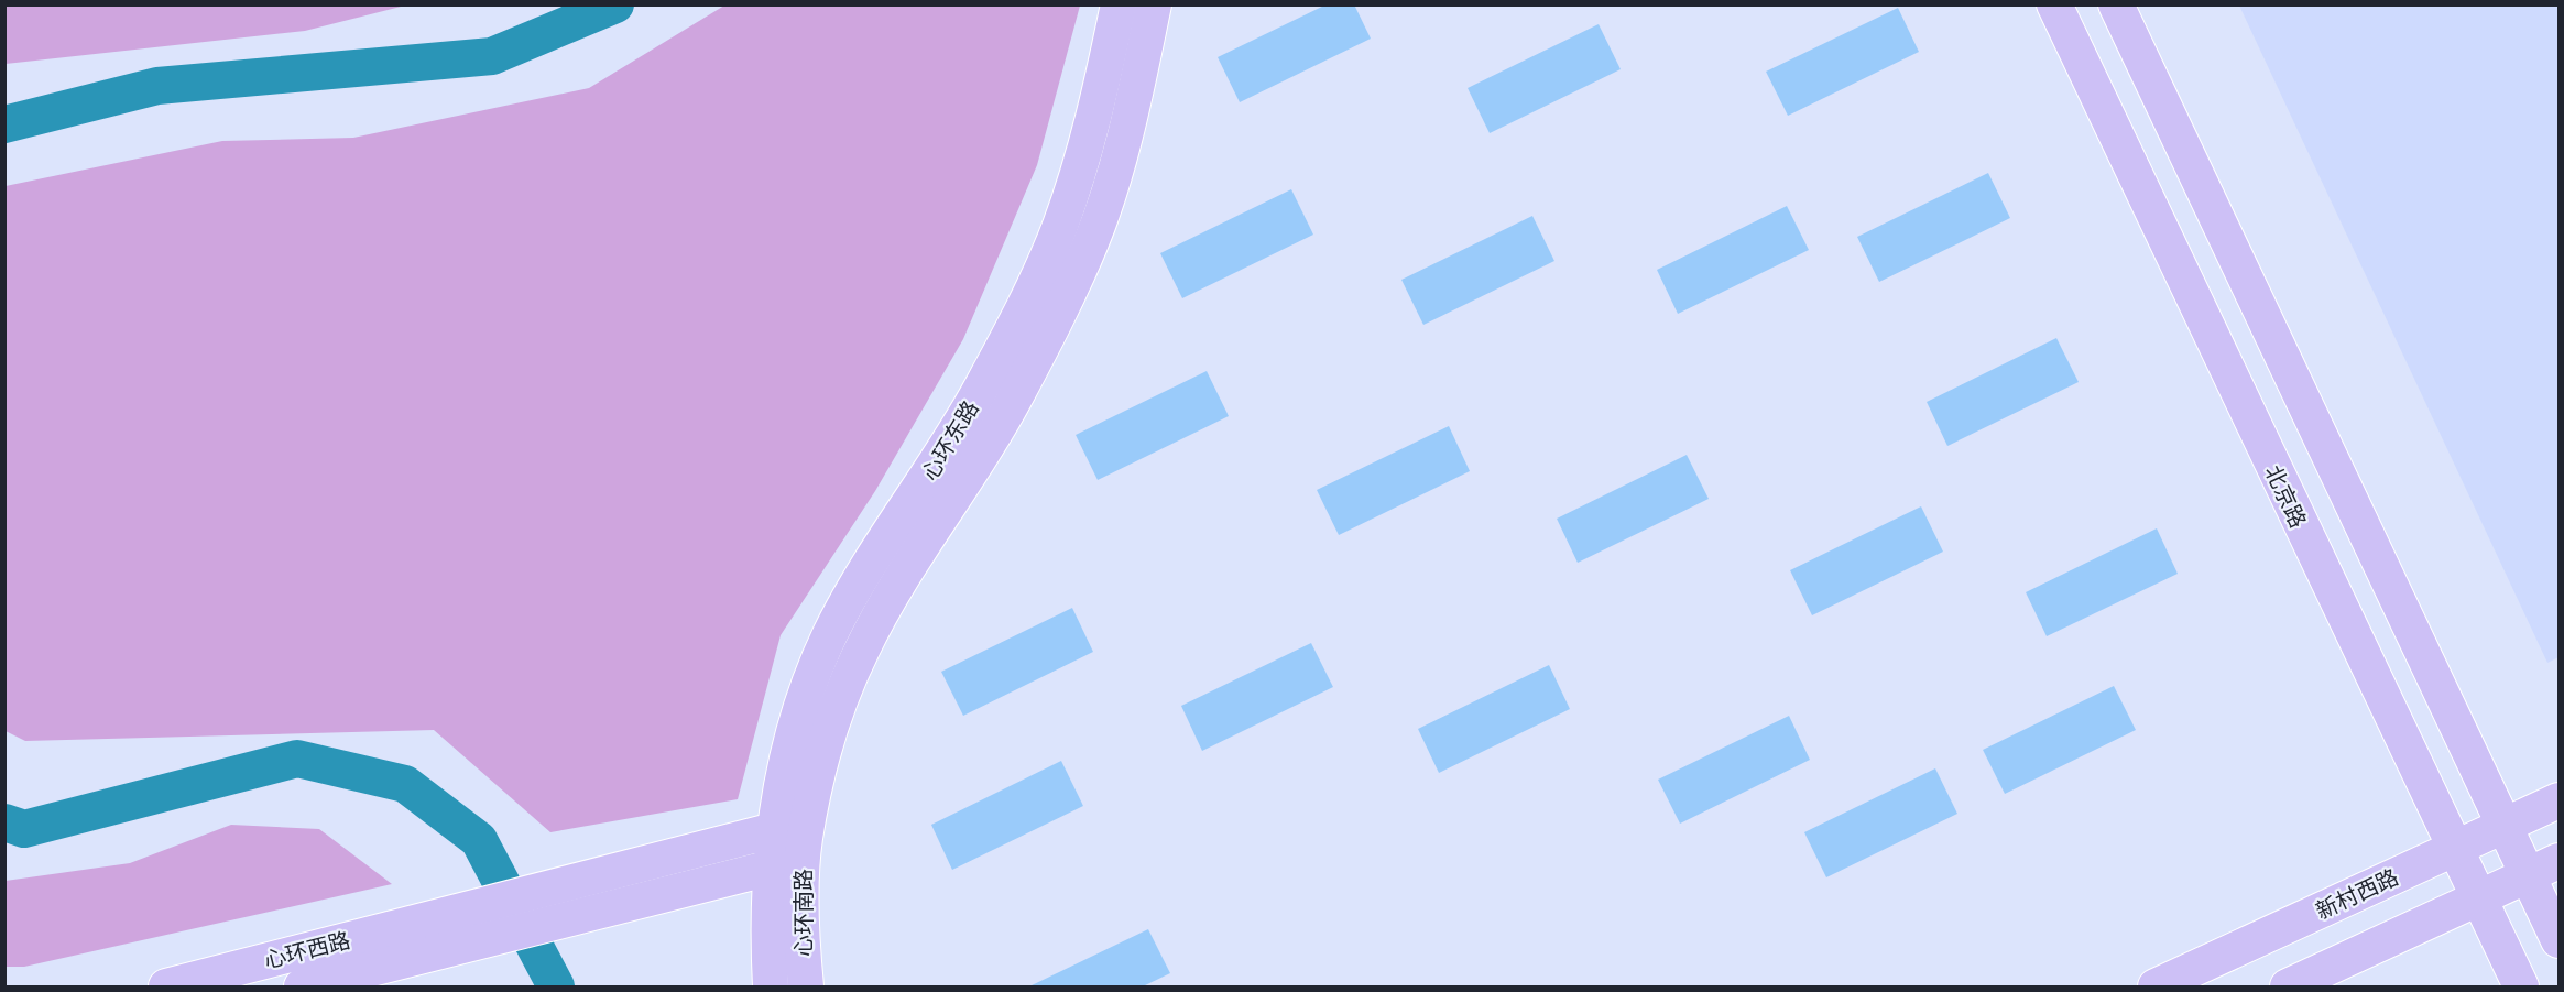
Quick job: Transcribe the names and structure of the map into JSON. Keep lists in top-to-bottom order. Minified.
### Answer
{"streets":{"main road":["心环东路","北京路","新村西路","心环南路","心环西路"]},"crossings":[["心环东路","心环南路"],["心环东路","心环西路"],["北京路","新村西路"],["心环南路","心环西路"]]}
